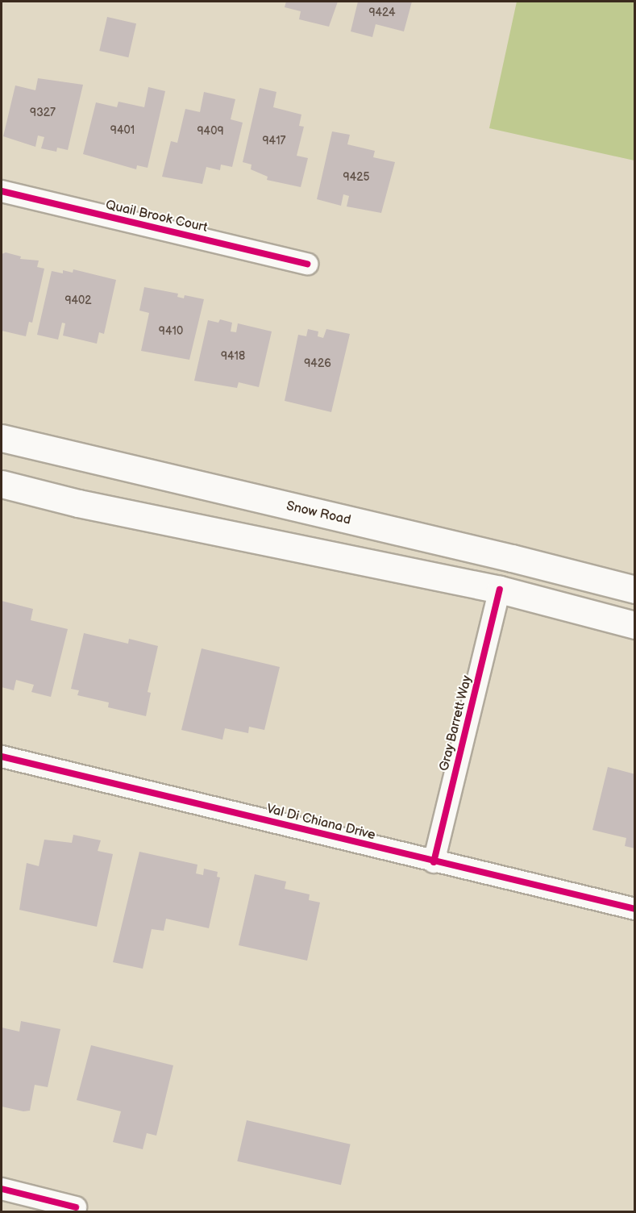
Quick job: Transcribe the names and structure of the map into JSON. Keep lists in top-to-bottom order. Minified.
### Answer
{"streets":{"main road":["Snow Road"],"street":["Quail Brook Court","Gray Barrett Way","Val Di Chiana Drive"]},"crossings":[["Gray Barrett Way","Val Di Chiana Drive"]],"house_numbers":["9424","9327","9401","9409","9417","9425","9402","9410","9418","9426"]}
